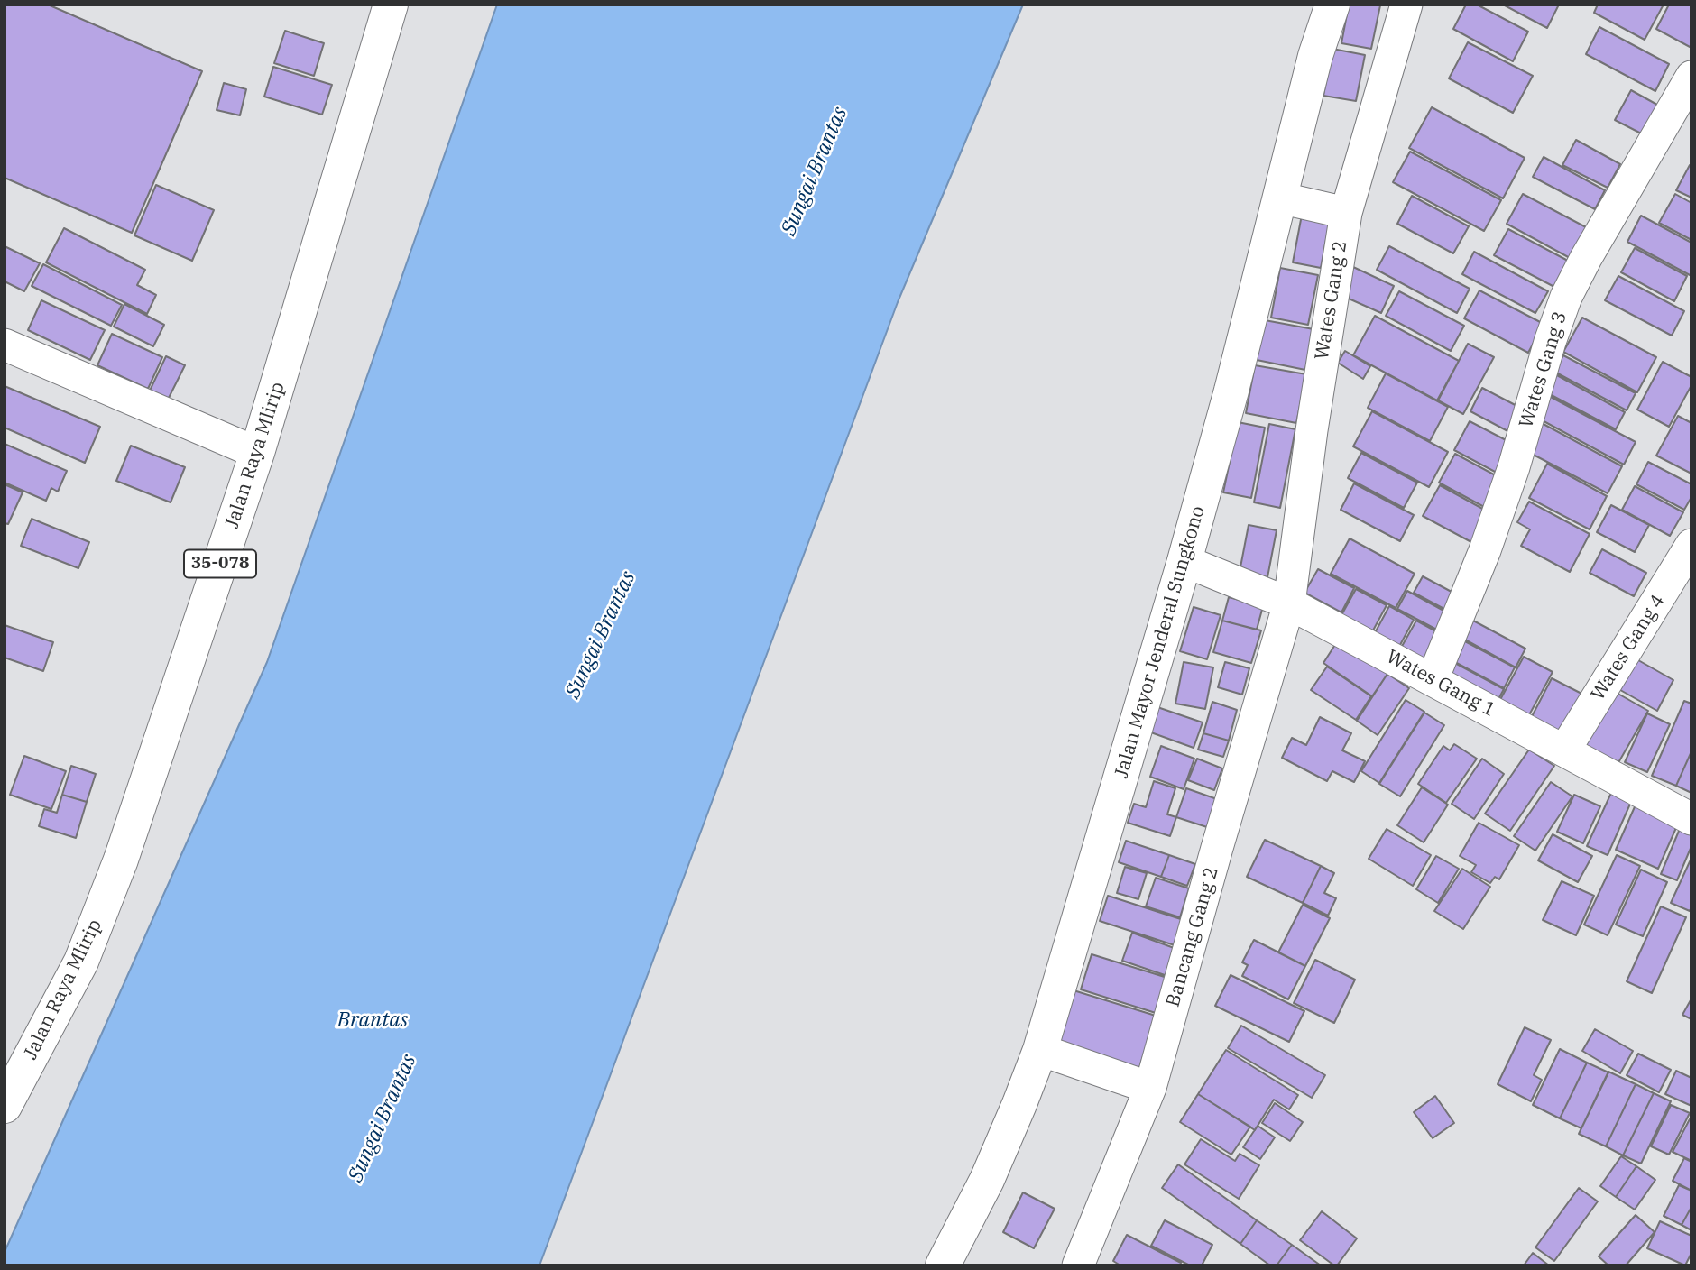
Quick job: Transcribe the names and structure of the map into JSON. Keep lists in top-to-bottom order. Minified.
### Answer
{"streets":{"main road":["Jalan Raya Mlirip","35-078","Jalan Mayor Jenderal Sungkono"],"street":["Wates Gang 2","Wates Gang 3","Wates Gang 4","Wates Gang 1","Bancang Gang 2"]},"crossings":[["Wates Gang 2","Wates Gang 1"],["Wates Gang 2","Bancang Gang 2"],["Wates Gang 3","Wates Gang 1"],["Jalan Mayor Jenderal Sungkono","Wates Gang 1"],["Wates Gang 4","Wates Gang 1"],["Wates Gang 1","Bancang Gang 2"]],"water":["Sungai Brantas","Brantas"]}
